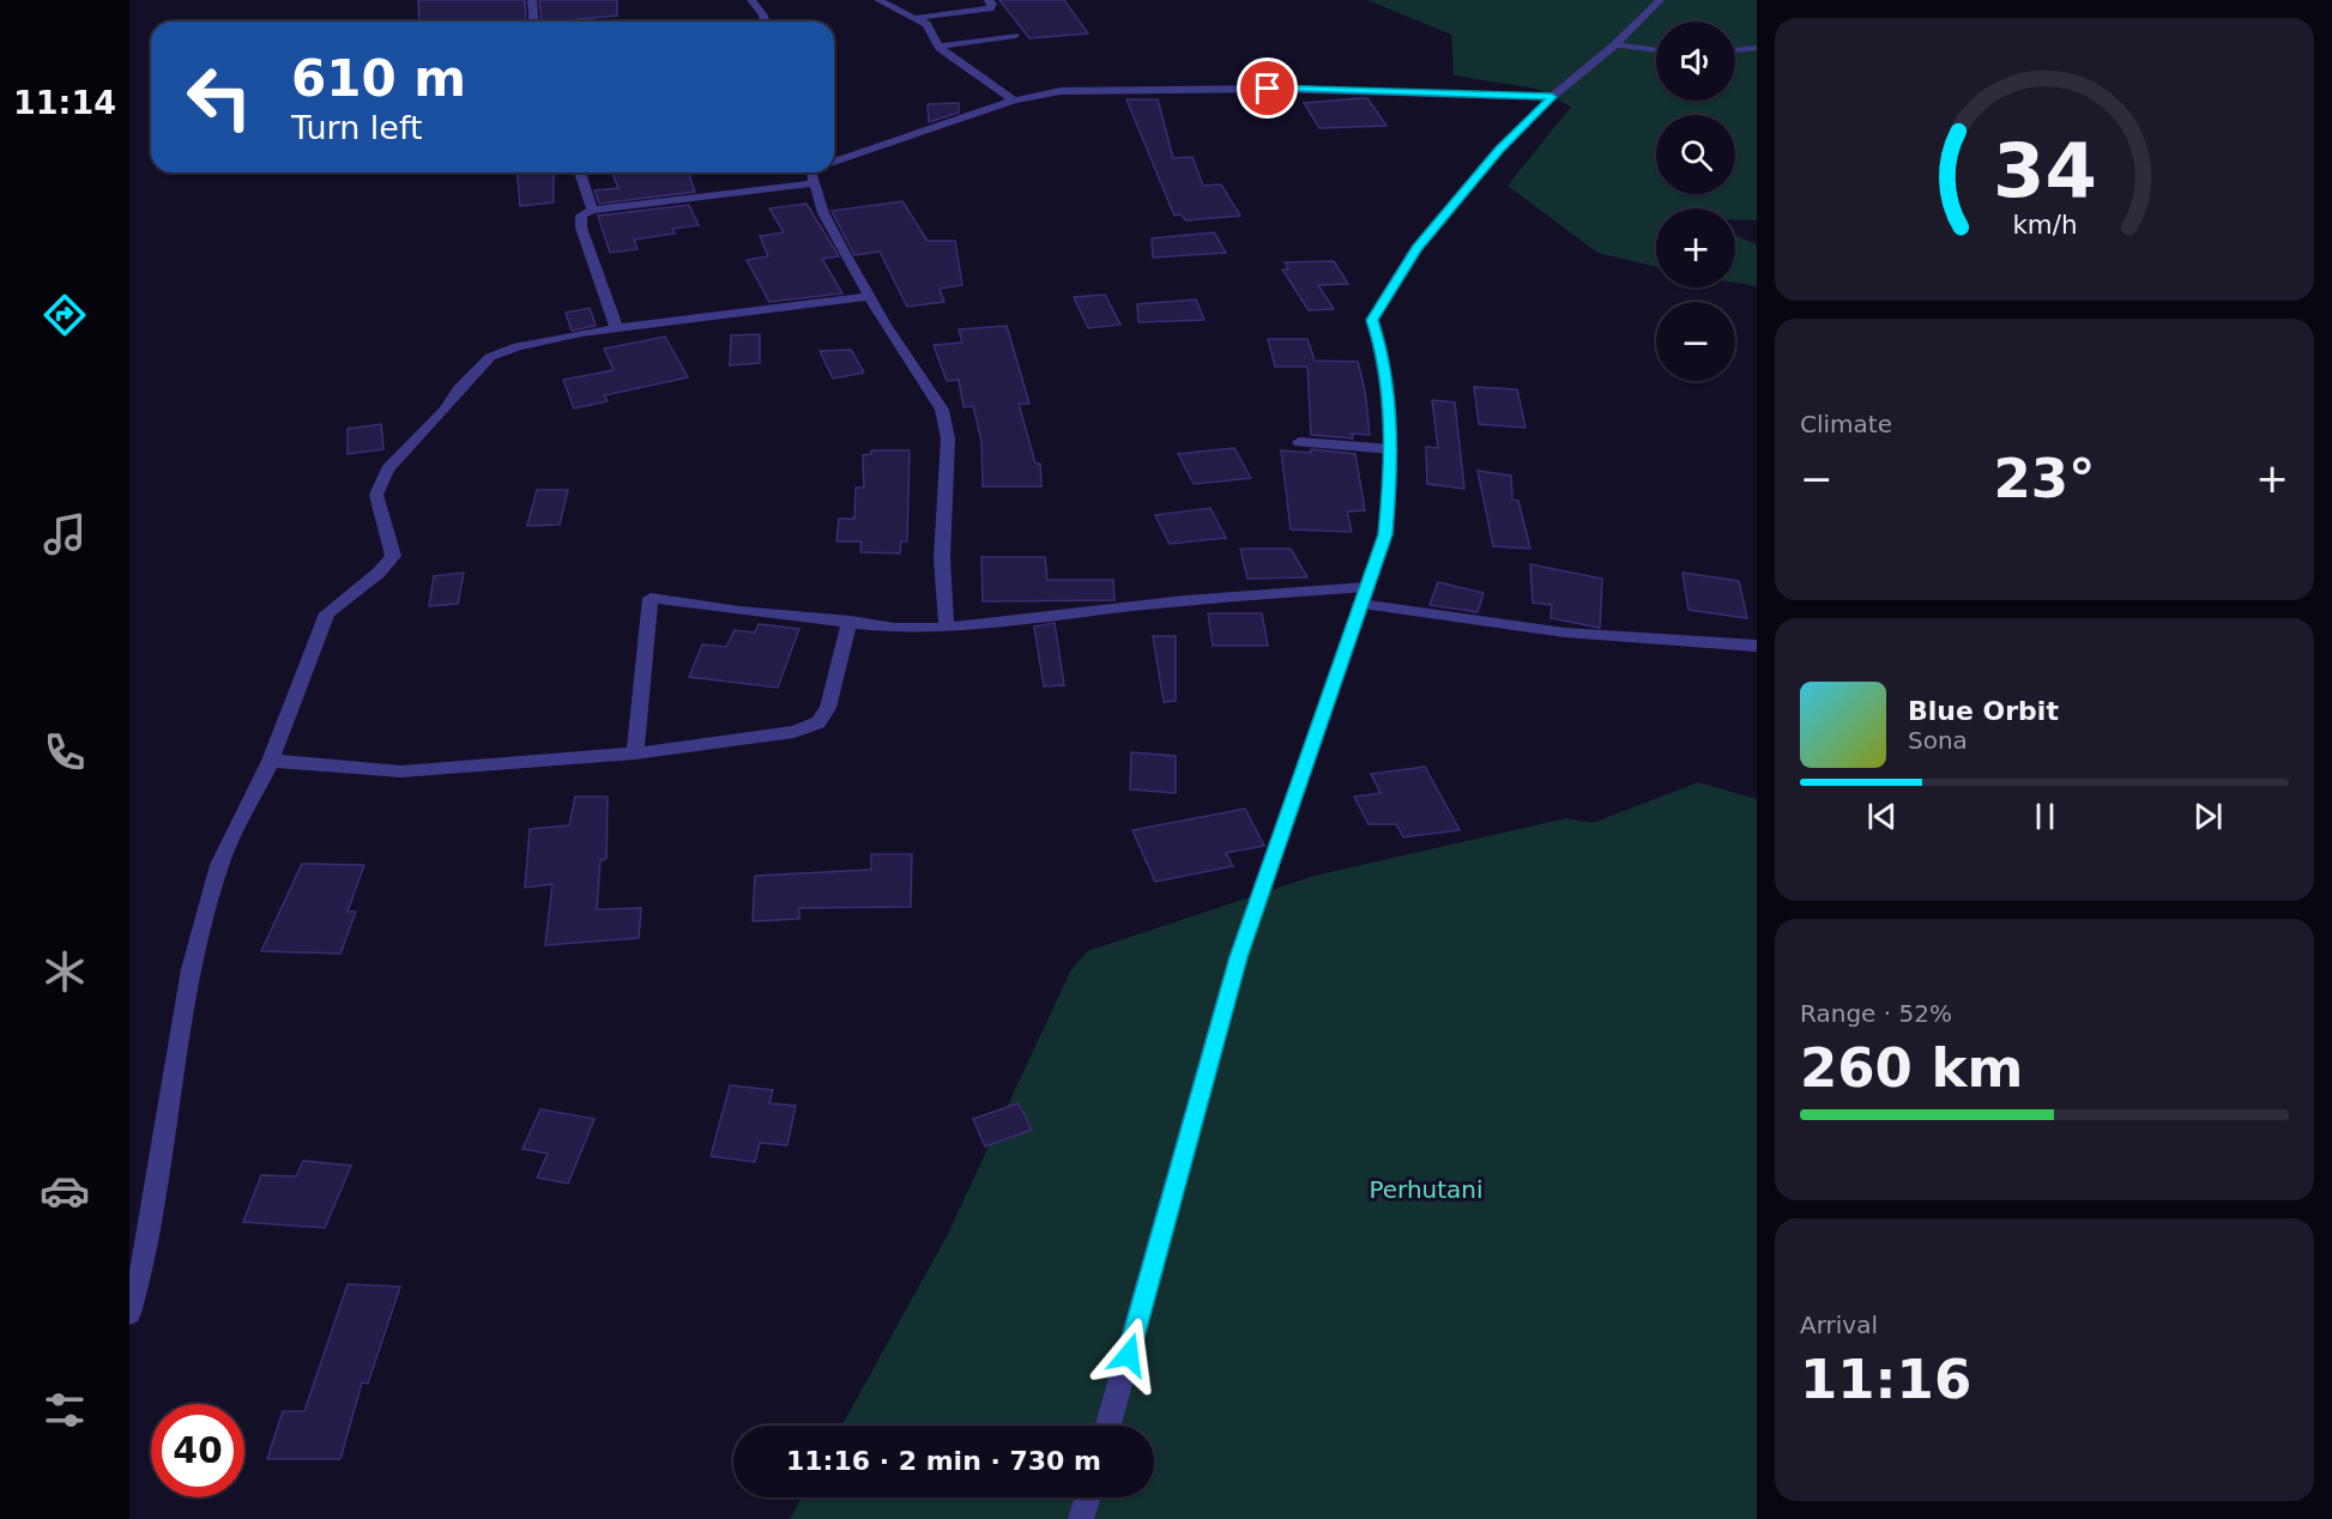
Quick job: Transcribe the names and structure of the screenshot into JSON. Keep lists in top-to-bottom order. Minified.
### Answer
{"parks":["Perhutani"],"page":{"tabs":"11:14","map_buttons":["+","−"],"turn":["610 m","Turn left"],"tile":["Climate",["Range · 52%","260 km"],["Arrival","11:16"]],"heat":["−","23°","+"],"song":["Blue Orbit","Sona"],"limit":"40","trip":"11:16 · 2 min · 730 m","gauge":["34","km/h"]}}
